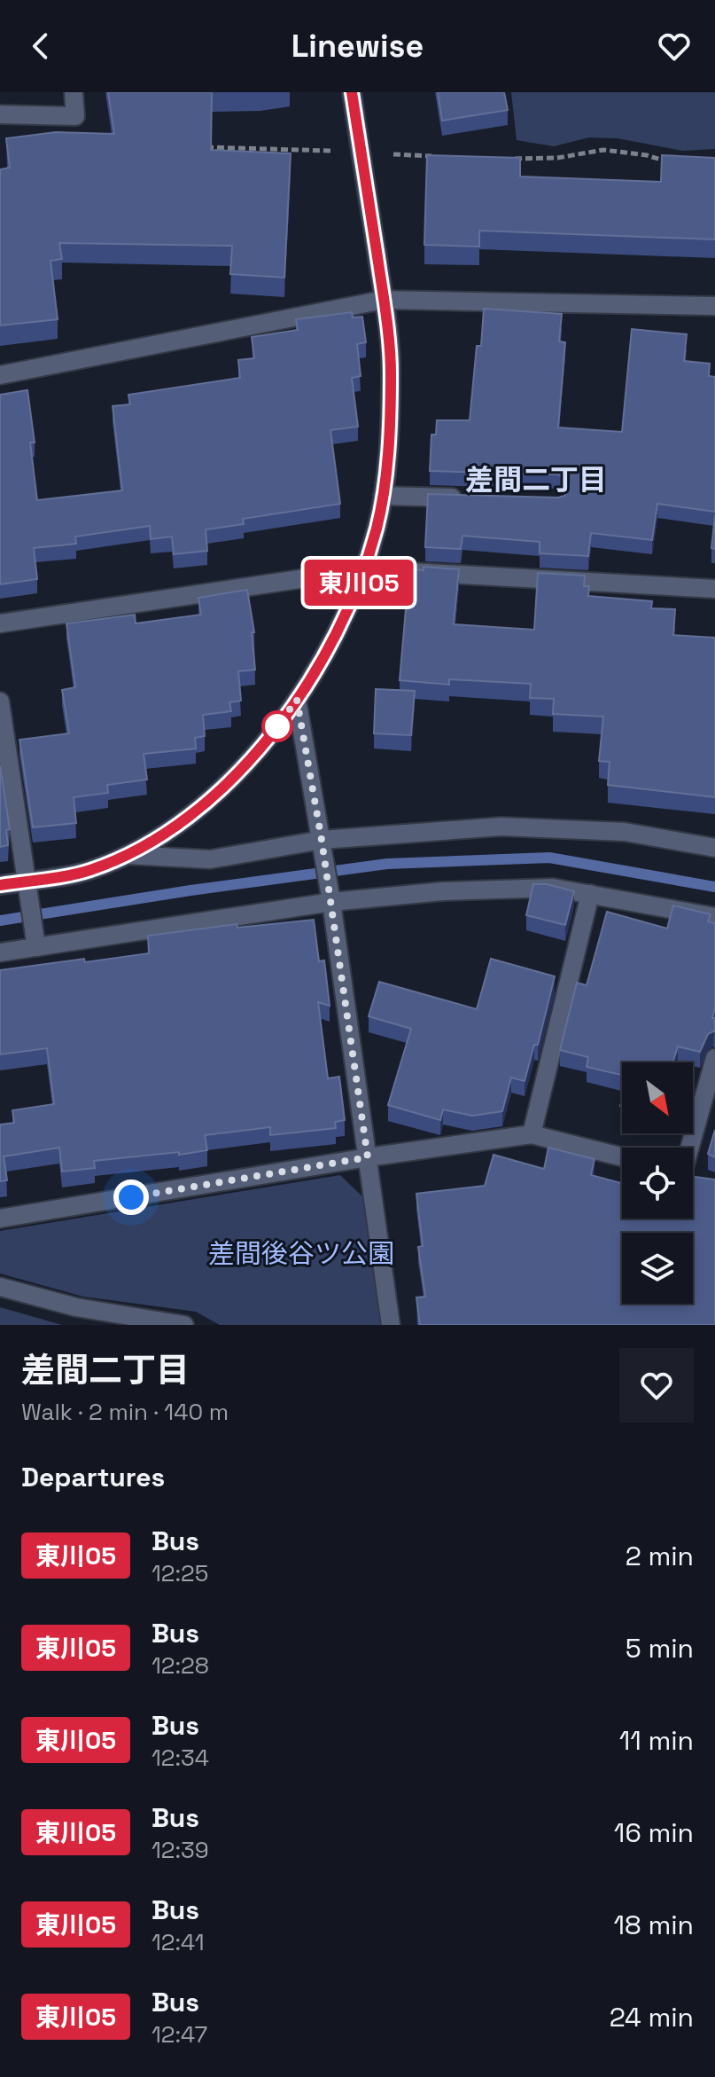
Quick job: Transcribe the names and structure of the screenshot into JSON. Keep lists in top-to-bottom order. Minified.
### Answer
{"districts":["差間二丁目"],"parks":["差間後谷ツ公園"],"lines":["bus line 東川05"],"north":"bottom right","page":{"header":"Linewise","on_map":"東川05","heading":[["差間二丁目","Walk · 2 min · 140 m"],"Departures"],"list":[{"mark":"東川05","name":"Bus","note":"12:25","value":"2 min"},{"mark":"東川05","name":"Bus","note":"12:28","value":"5 min"},{"mark":"東川05","name":"Bus","note":"12:34","value":"11 min"},{"mark":"東川05","name":"Bus","note":"12:39","value":"16 min"},{"mark":"東川05","name":"Bus","note":"12:41","value":"18 min"},{"mark":"東川05","name":"Bus","note":"12:47","value":"24 min"}]}}
